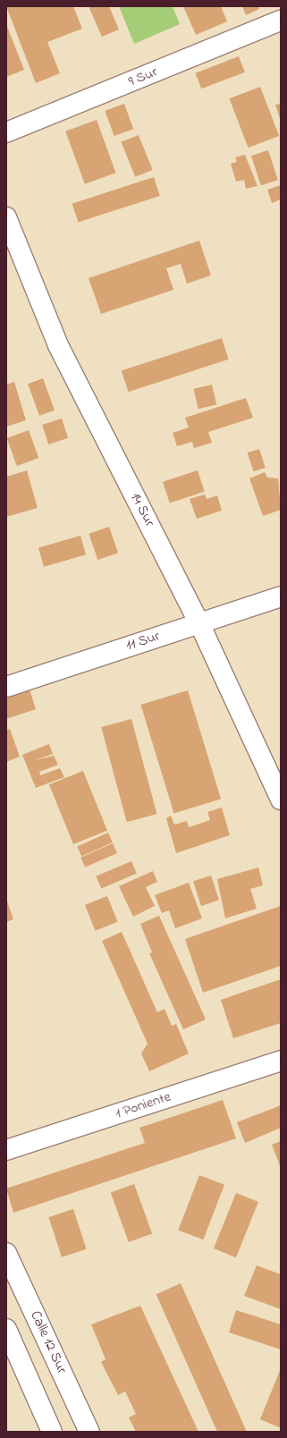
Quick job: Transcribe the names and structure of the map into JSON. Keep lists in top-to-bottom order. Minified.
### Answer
{"streets":{"street":["9 Sur","14 Sur","11 Sur","1 Poniente","Calle 12 Sur"]},"crossings":[["14 Sur","11 Sur"]]}
